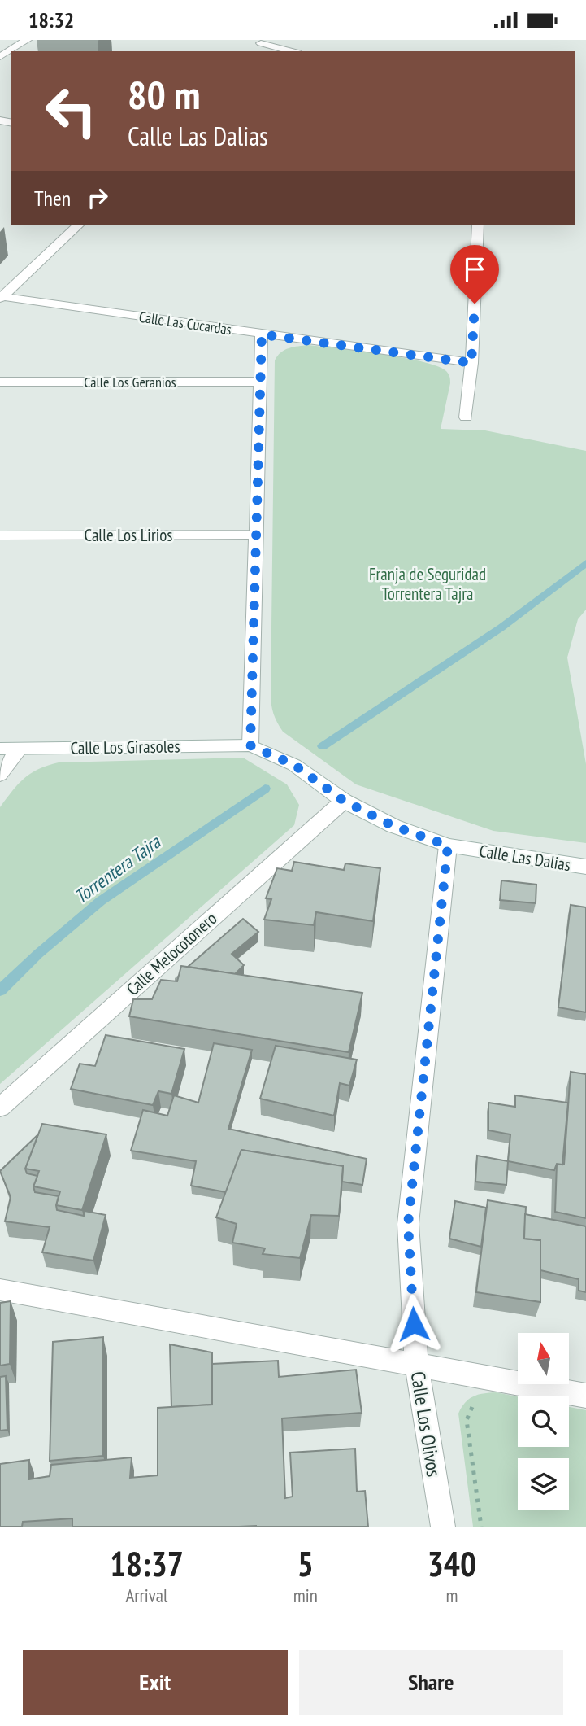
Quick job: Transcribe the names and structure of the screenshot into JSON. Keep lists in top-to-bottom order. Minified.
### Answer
{"streets":{"street":["Calle Las Cucardas","Calle Los Geranios","Calle Los Lirios","Calle Los Girasoles","Calle Las Dalias","Calle Melocotonero","Calle Los Olivos"]},"crossings":[["Calle Los Girasoles","Calle Las Dalias"],["Calle Las Dalias","Calle Melocotonero"],["Calle Las Dalias","Calle Los Olivos"]],"water":["Torrentera Tajra"],"parks":["Franja de Seguridad Torrentera Tajra"],"north":"top","page":{"status":"18:32","turn":["80 m","Calle Las Dalias"],"then":"Then","eta":["18:37","Arrival","5","min","340","m"],"buttons":["Exit","Share"]}}
